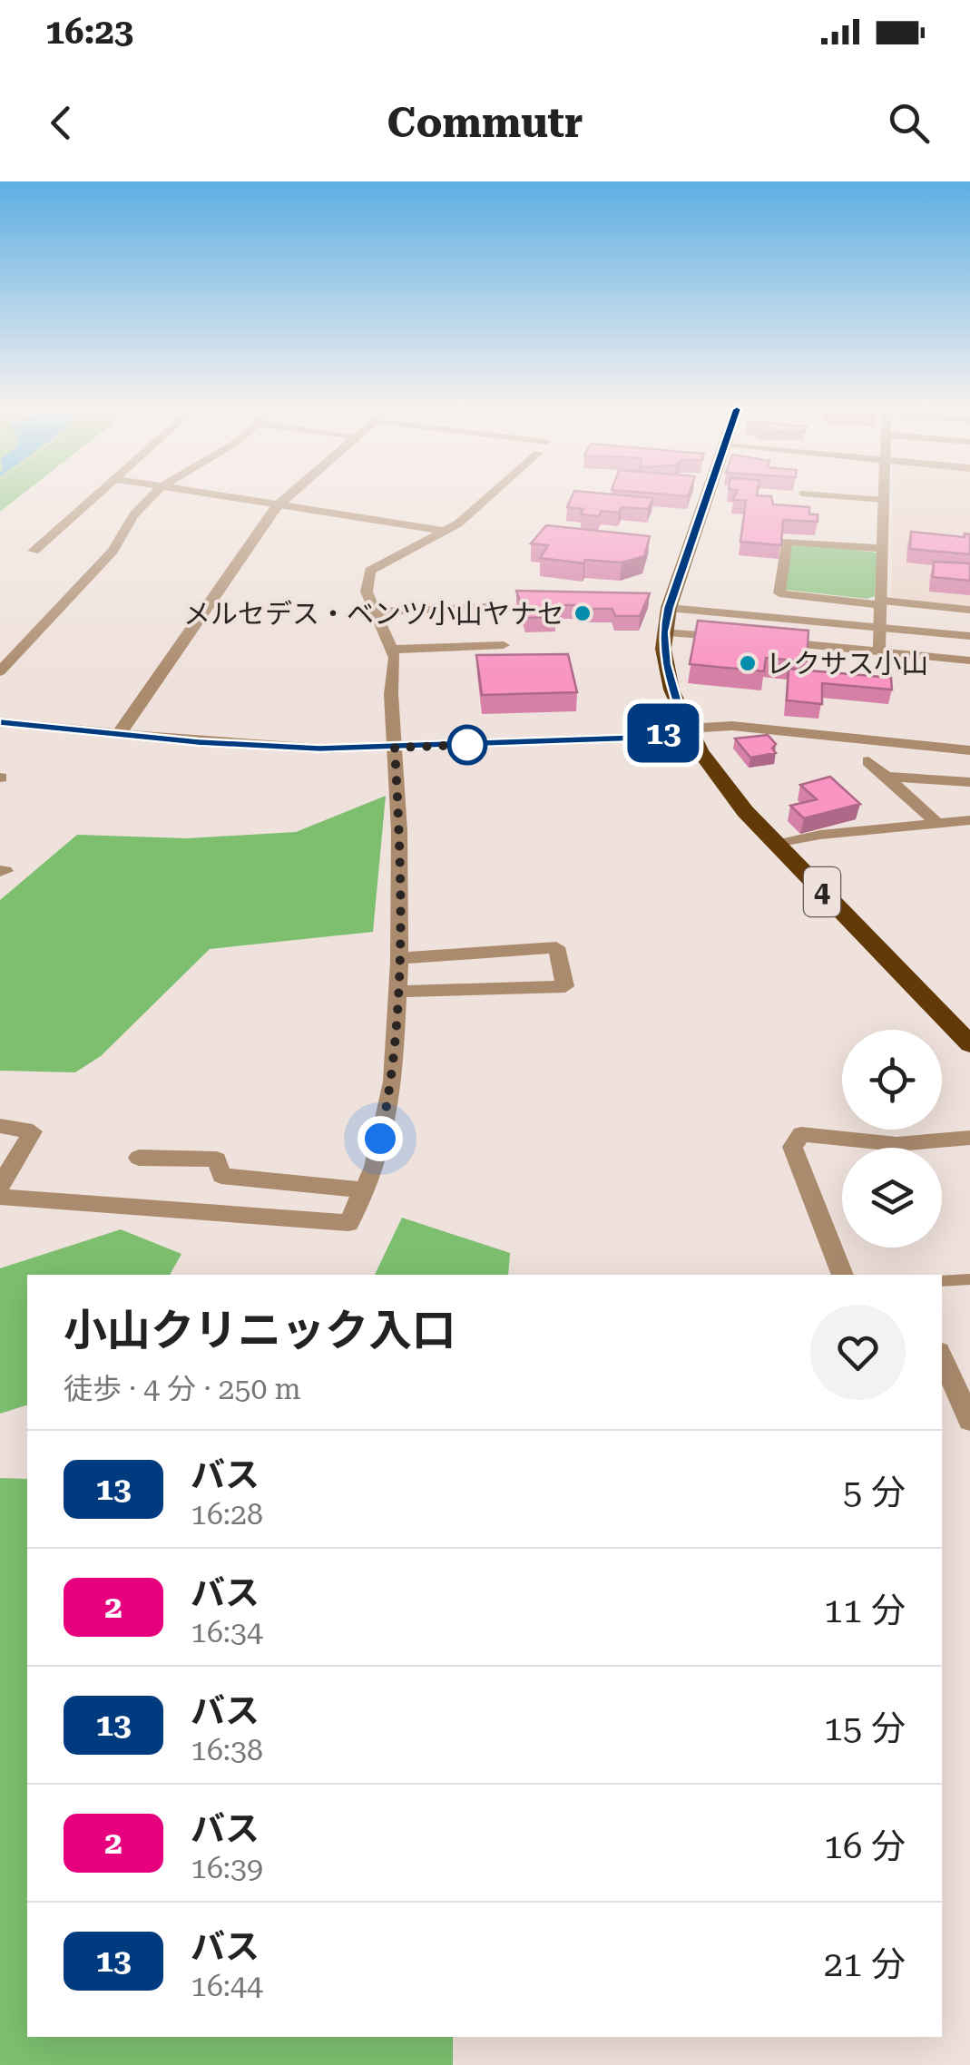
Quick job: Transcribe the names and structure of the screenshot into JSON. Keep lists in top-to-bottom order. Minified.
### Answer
{"streets":{"highway":["4"]},"places":["メルセデス・ベンツ小山ヤナセ","レクサス小山"],"lines":["bus line 13"],"page":{"status":"16:23","header":"Commutr","on_map":"13","heading":["小山クリニック入口","徒歩 · 4 分 · 250 m"],"list":[{"mark":"13","name":"バス","note":"16:28","value":"5 分"},{"mark":"2","name":"バス","note":"16:34","value":"11 分"},{"mark":"13","name":"バス","note":"16:38","value":"15 分"},{"mark":"2","name":"バス","note":"16:39","value":"16 分"},{"mark":"13","name":"バス","note":"16:44","value":"21 分"}]}}
